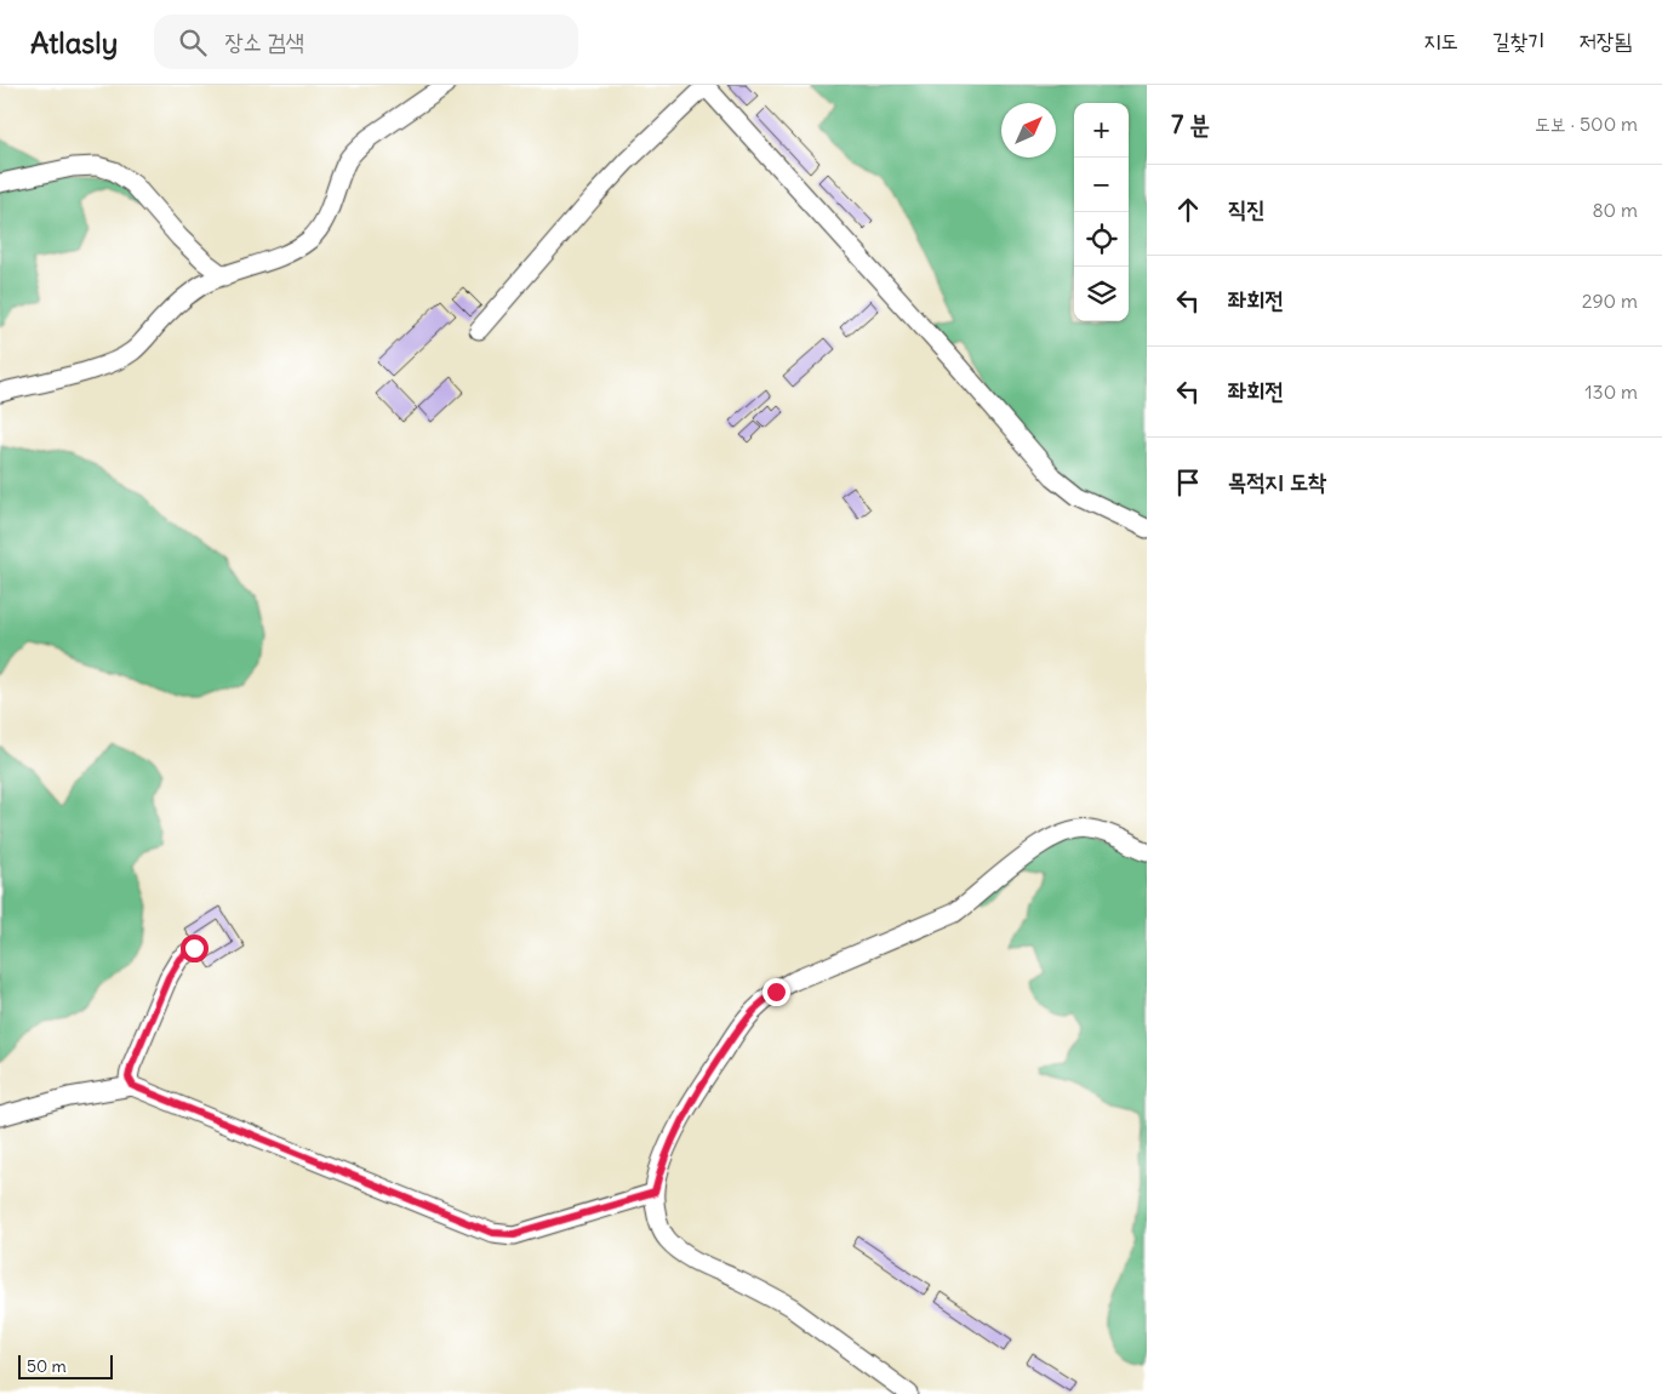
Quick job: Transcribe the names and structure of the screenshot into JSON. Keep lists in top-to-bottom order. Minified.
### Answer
{"scale_bar":"50 m","north":"top right","page":{"header":"Atlasly","search":"장소 검색","nav":["지도","길찾기","저장됨"],"heading":["7 분","도보 · 500 m"],"map_buttons":["+","−"],"list":[["직진","80 m"],["좌회전","290 m"],["좌회전","130 m"],"목적지 도착"],"scale":"50 m"}}
